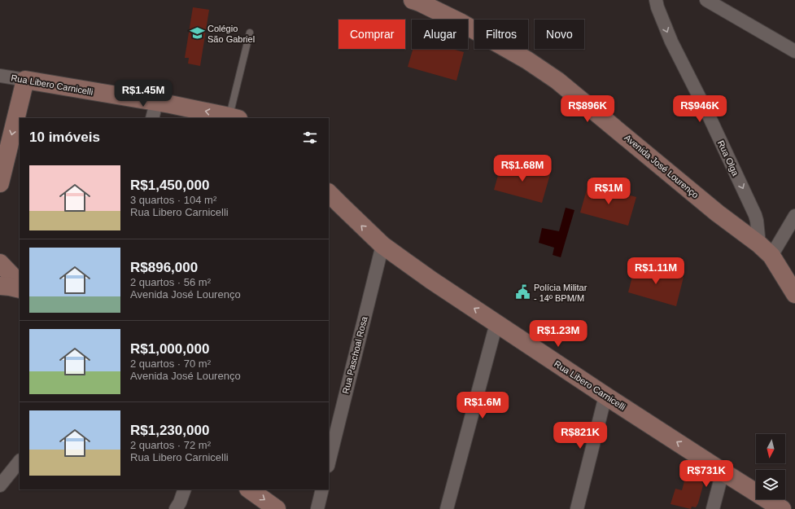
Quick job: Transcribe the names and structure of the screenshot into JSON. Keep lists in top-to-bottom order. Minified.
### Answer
{"streets":{"street":["Rua Libero Carnicelli","Rua Olga","Avenida José Lourenço","Rua Paschoal Rosa"]},"crossings":[["Rua Libero Carnicelli","Rua Paschoal Rosa"],["Rua Olga","Avenida José Lourenço"]],"one_way":["Rua Libero Carnicelli","Rua Olga"],"places":{"school or university":["Colégio São Gabriel"],"public building":["Polícia Militar - 14º BPM/M"]},"north":"bottom","page":{"chip":["Comprar","Alugar","Filtros","Novo"],"price":["R$1.45M","R$896K","R$946K","R$1.68M","R$1M","R$1.11M","R$1.23M","R$1.6M","R$821K","R$731K"],"heading":"10 imóveis","list":[{"name":"R$1,450,000","note":"3 quartos · 104 m² · Rua Libero Carnicelli"},{"name":"R$896,000","note":"2 quartos · 56 m² · Avenida José Lourenço"},{"name":"R$1,000,000","note":"2 quartos · 70 m² · Avenida José Lourenço"},{"name":"R$1,230,000","note":"2 quartos · 72 m² · Rua Libero Carnicelli"}]}}
